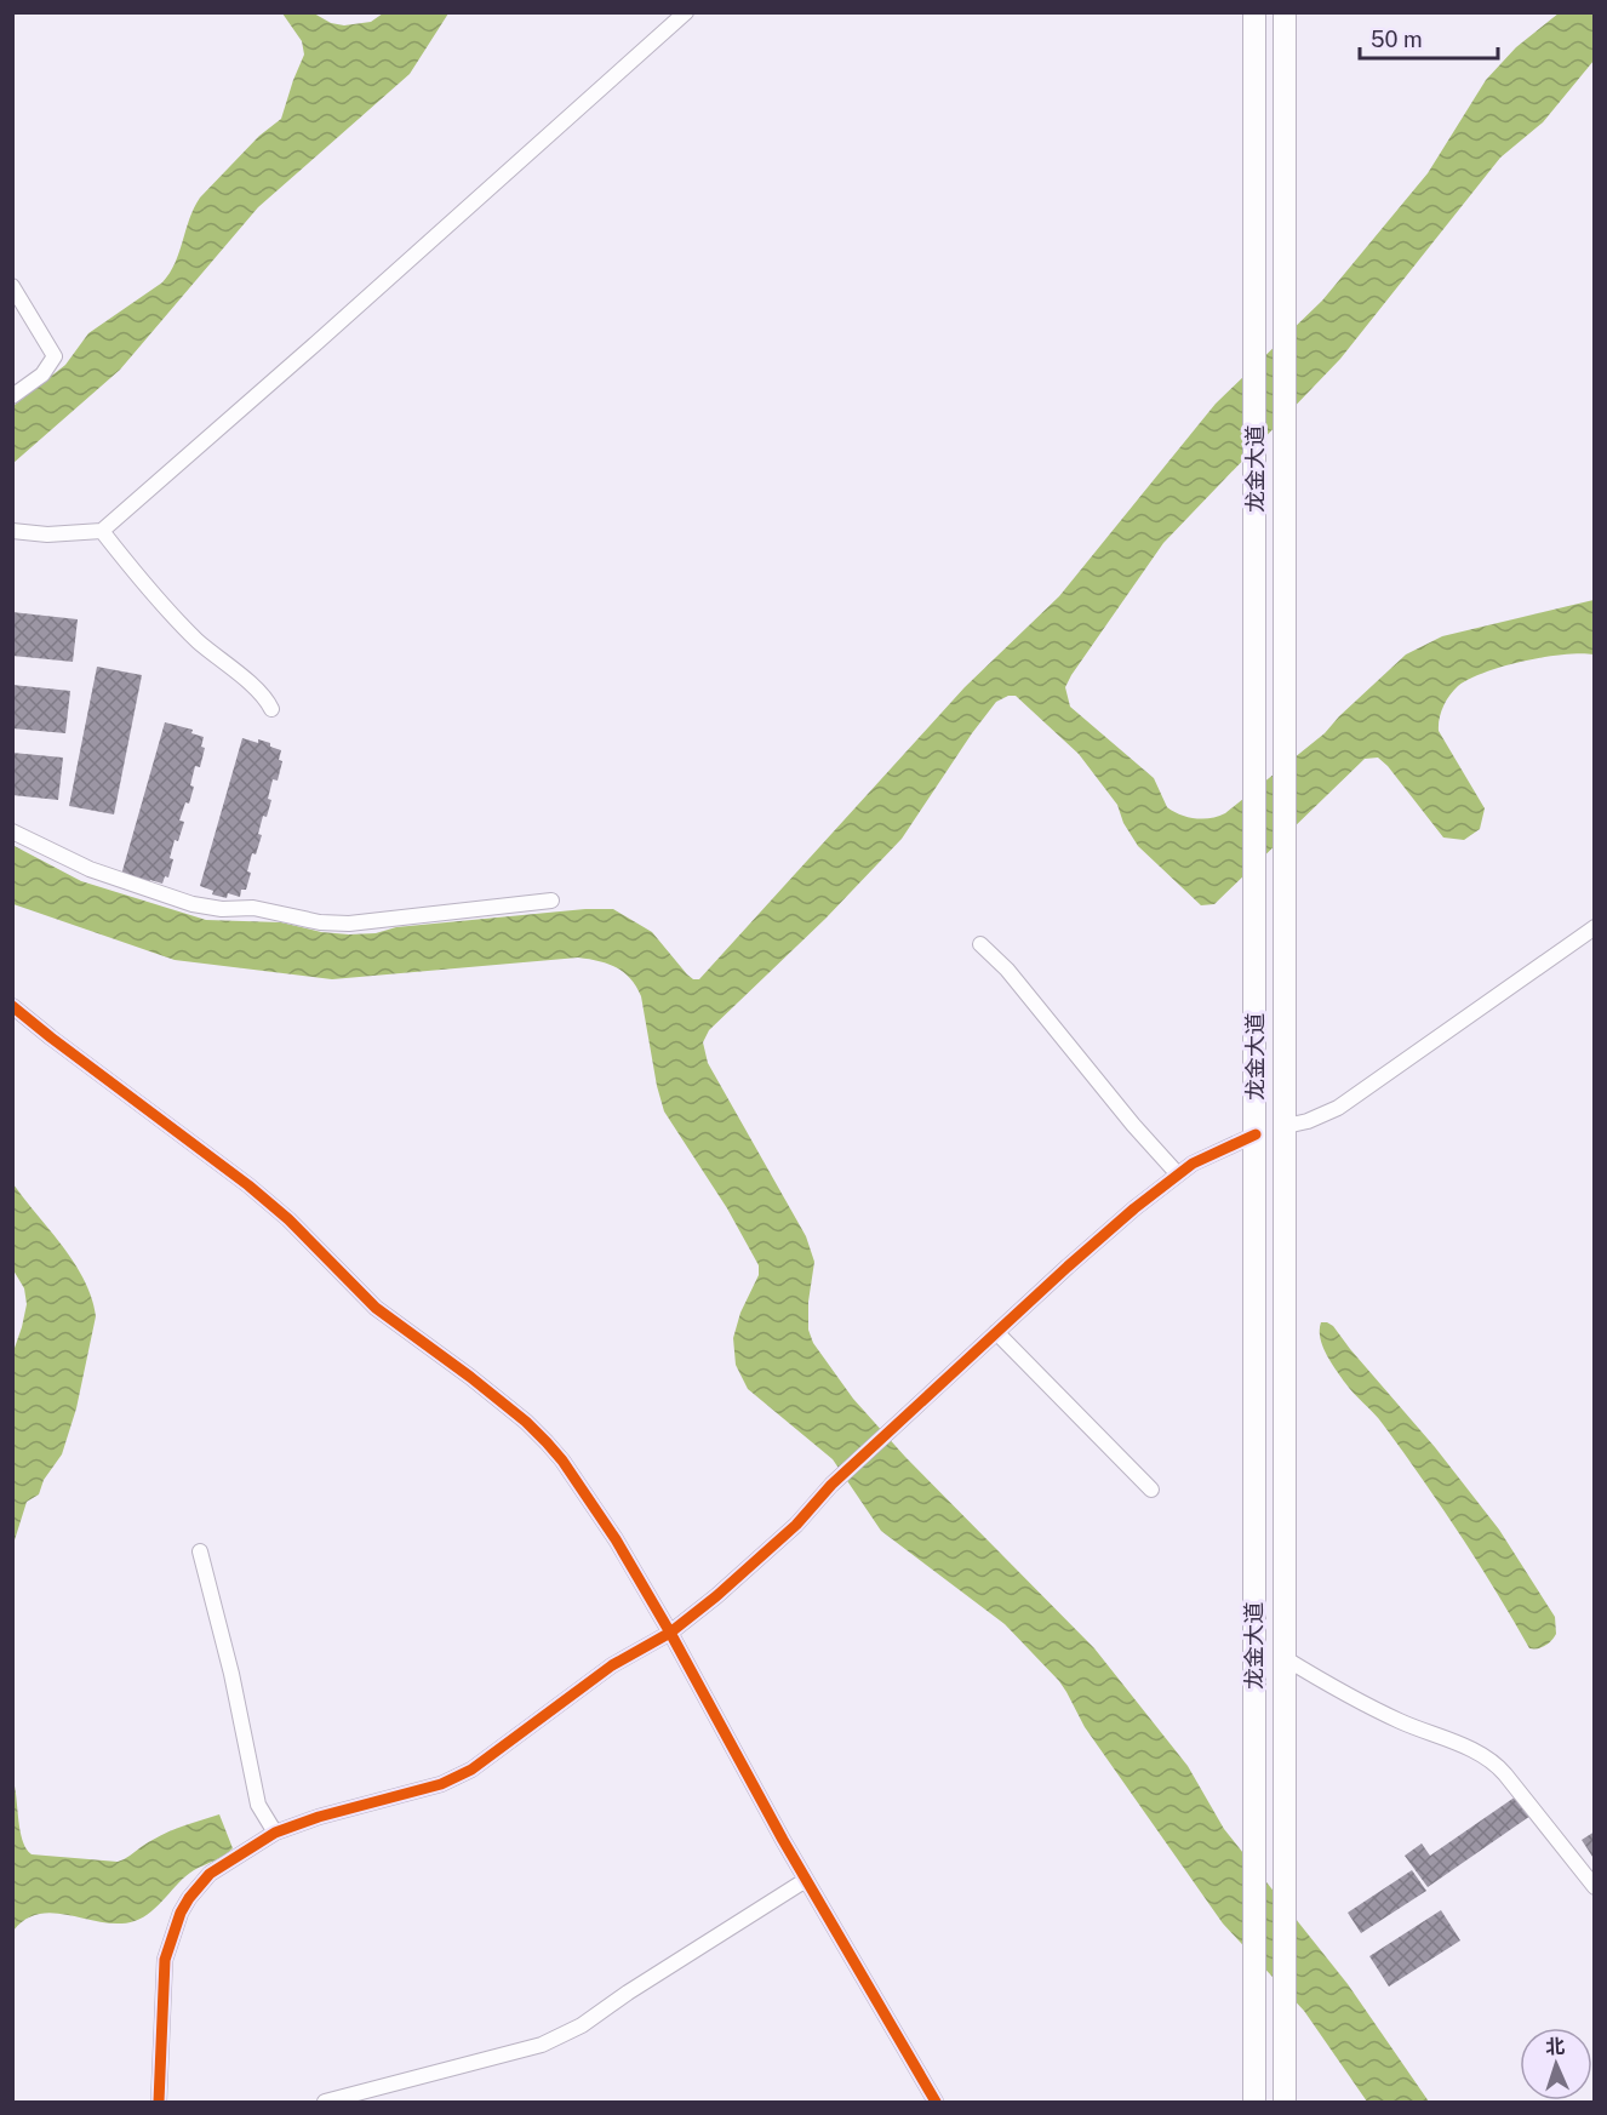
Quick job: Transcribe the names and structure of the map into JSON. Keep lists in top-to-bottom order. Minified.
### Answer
{"streets":{"main road":["龙金大道"]},"scale_bar":"50 m","north":"top"}
